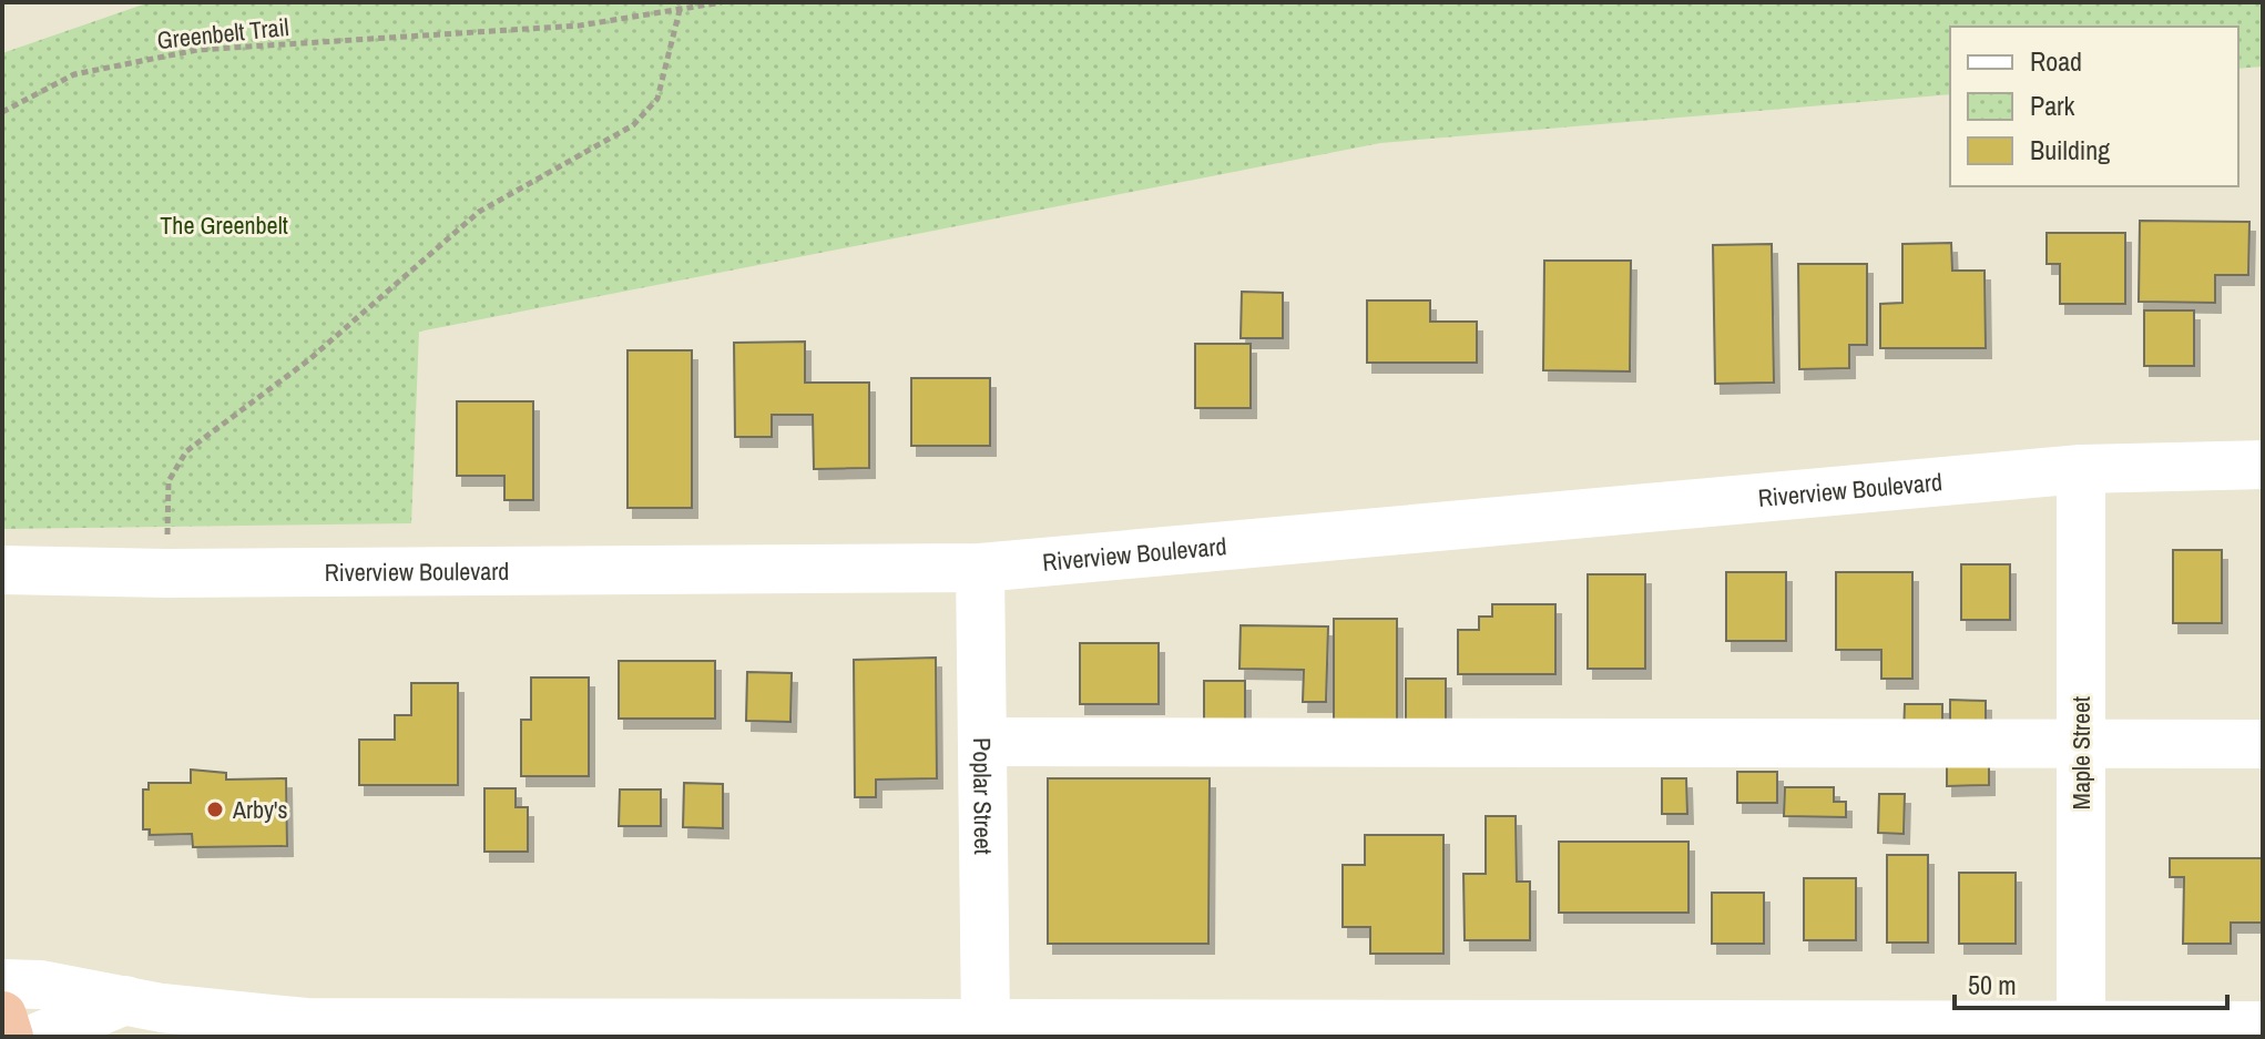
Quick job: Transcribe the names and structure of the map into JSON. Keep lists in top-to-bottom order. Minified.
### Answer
{"streets":{"street":["Riverview Boulevard","Maple Street","Poplar Street"],"path":["Greenbelt Trail"]},"crossings":[["Riverview Boulevard","Maple Street"],["Riverview Boulevard","Poplar Street"]],"parks":["The Greenbelt"],"places":["Arby's"],"legend":["Road","Park","Building"],"scale_bar":"50 m"}
